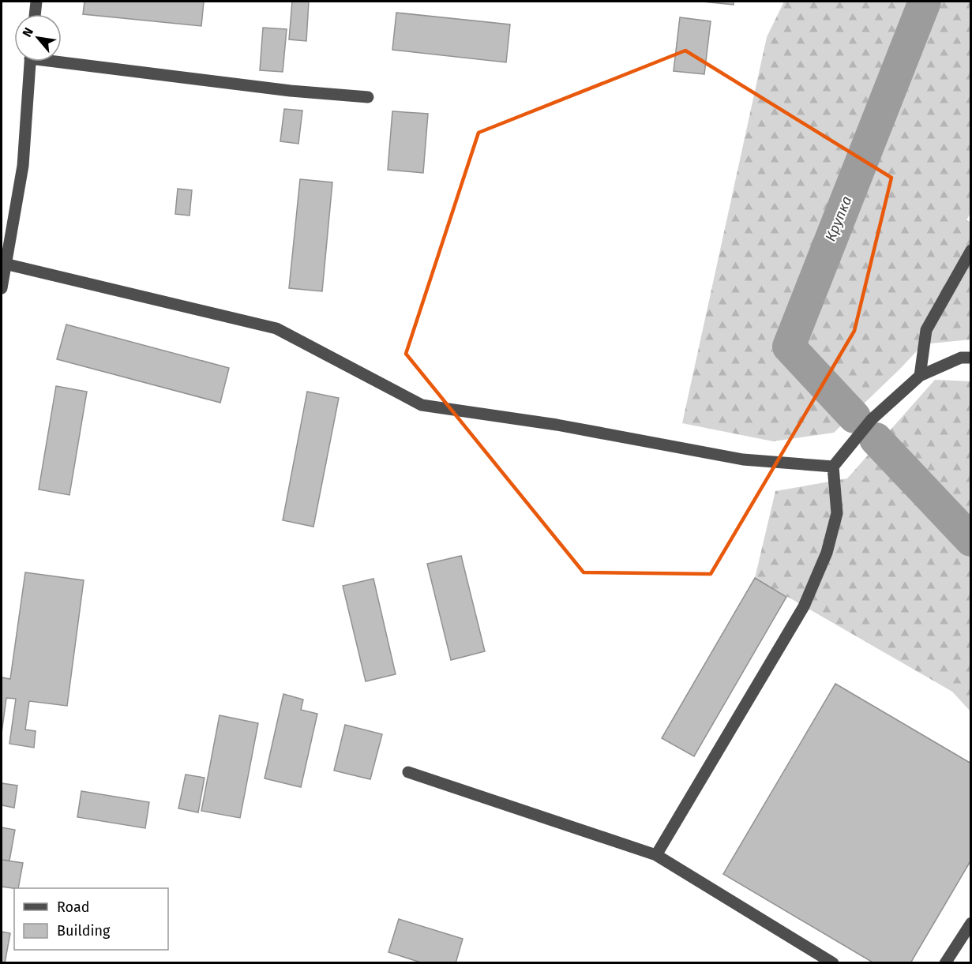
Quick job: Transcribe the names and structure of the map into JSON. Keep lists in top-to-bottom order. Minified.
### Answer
{"water":["Крупка"],"legend":["Road","Building"],"north":"top left"}
